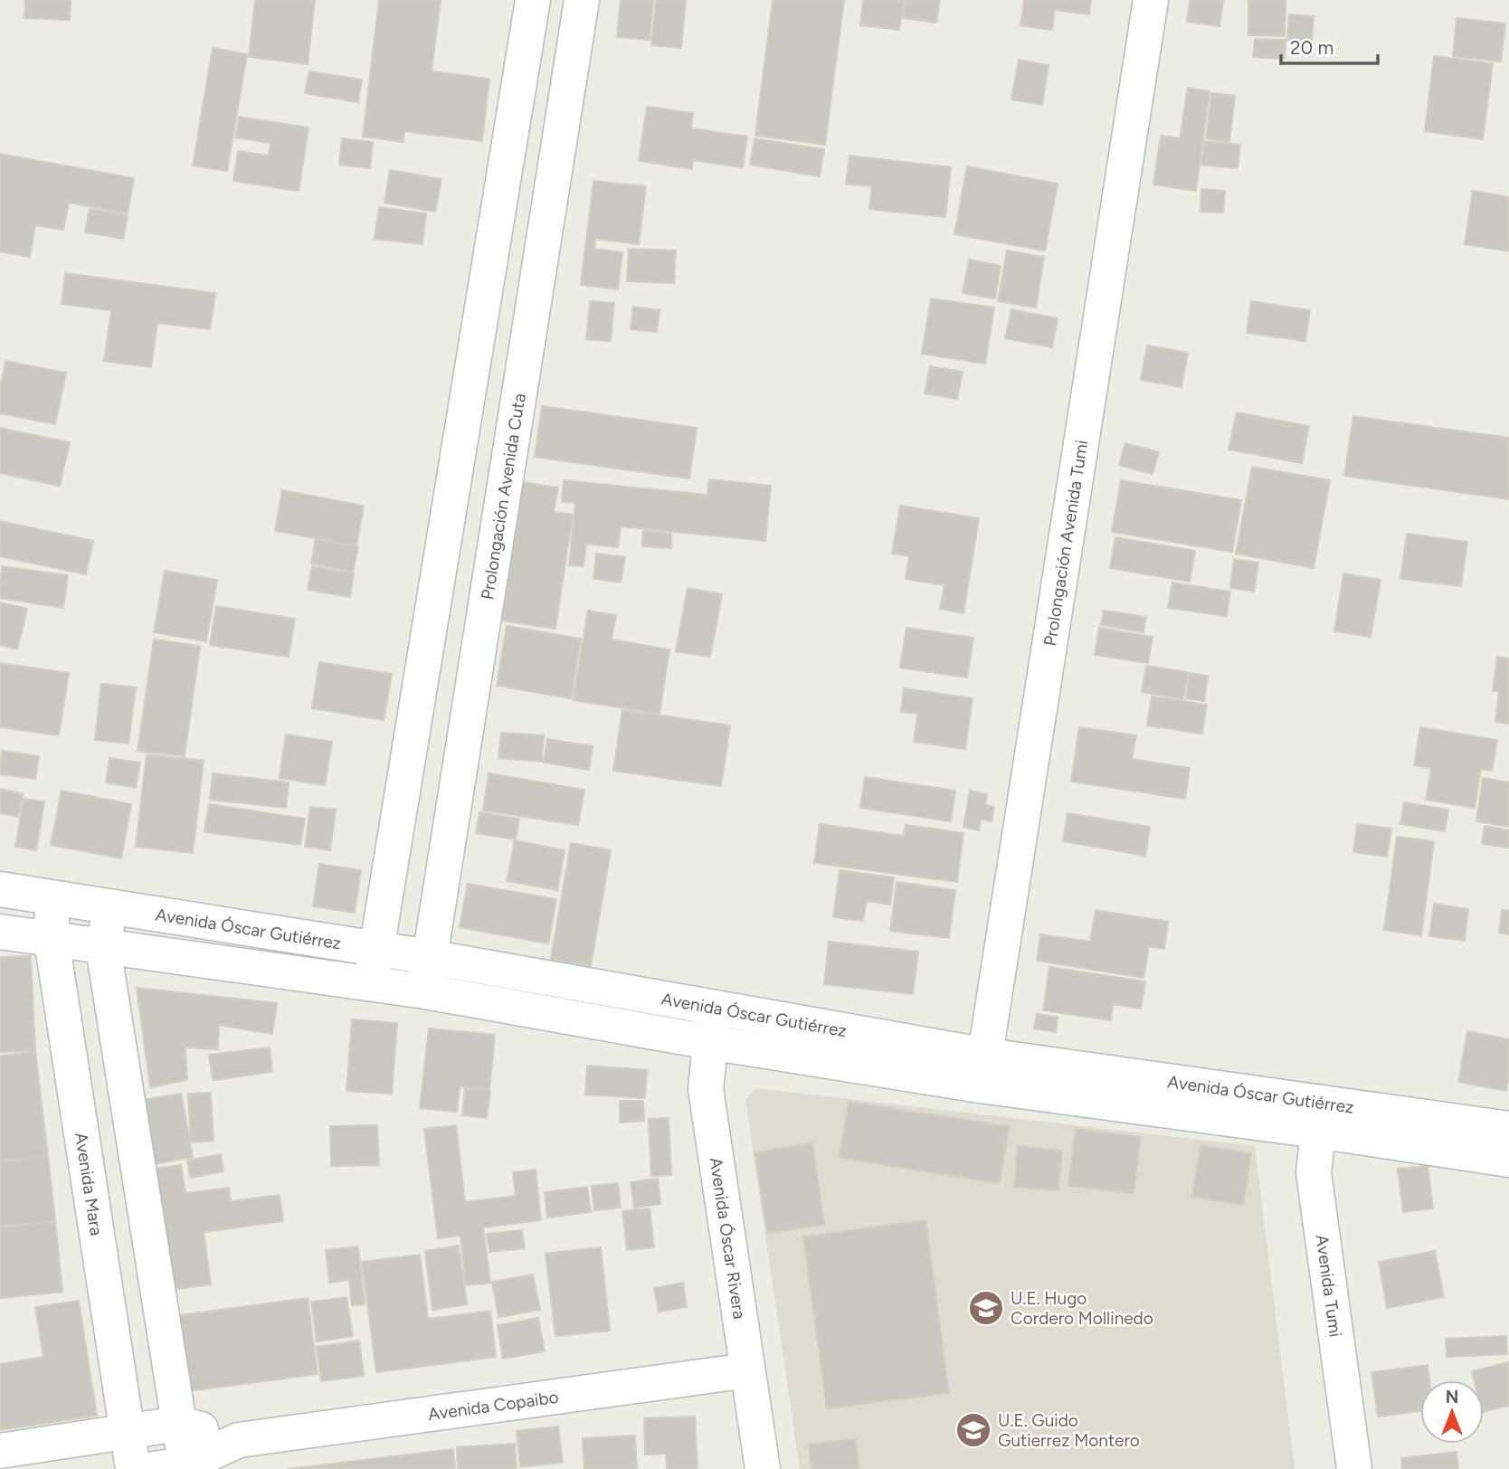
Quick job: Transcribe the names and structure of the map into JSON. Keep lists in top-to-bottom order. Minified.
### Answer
{"streets":{"street":["Prolongación Avenida Cuta","Prolongación Avenida Tumi","Avenida Óscar Gutiérrez","Avenida Mara","Avenida Óscar Rivera","Avenida Tumi","Avenida Copaibo"]},"crossings":[["Prolongación Avenida Cuta","Avenida Óscar Gutiérrez"],["Prolongación Avenida Tumi","Avenida Óscar Gutiérrez"],["Avenida Óscar Gutiérrez","Avenida Mara"],["Avenida Óscar Gutiérrez","Avenida Óscar Rivera"],["Avenida Óscar Gutiérrez","Avenida Tumi"],["Avenida Mara","Avenida Copaibo"],["Avenida Óscar Rivera","Avenida Copaibo"]],"places":{"school or university":["U.E. Hugo Cordero Mollinedo","U.E. Guido Gutierrez Montero"]},"scale_bar":"20 m","north":"top"}
